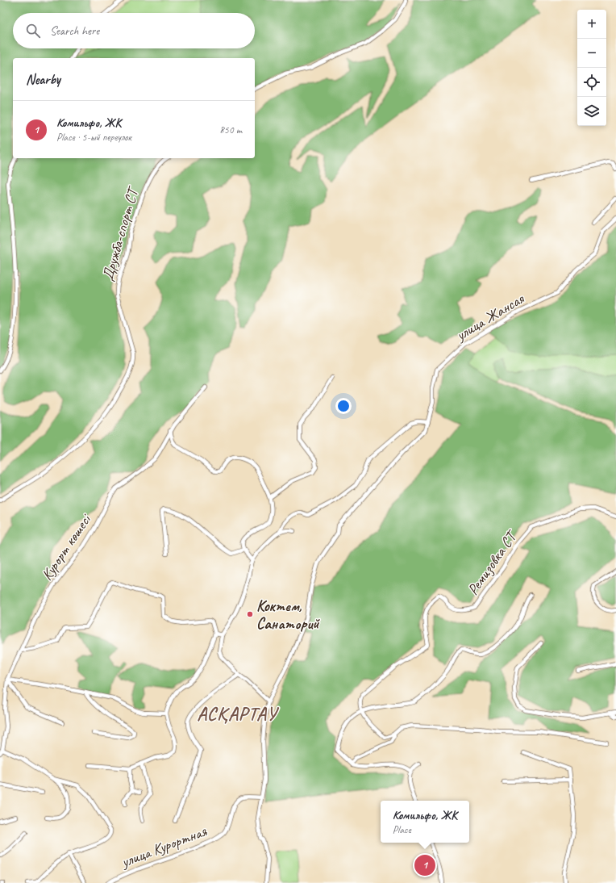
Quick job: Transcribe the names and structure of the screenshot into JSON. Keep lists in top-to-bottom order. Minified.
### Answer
{"streets":{"street":["Дружба-спорт СТ","улица Жансая","Курорт көшесі","Ремизовка СТ","улица Курортная"]},"crossings":[["улица Жансая","улица Курортная"]],"districts":["АСҚАРТАУ"],"places":["Коктем, Санаторий"],"page":{"map_buttons":["+","−"],"search":"Search here","heading":"Nearby","list":[{"mark":"1","name":"Комильфо, ЖК","note":"Place · 5-ый переулок","value":"850 m"}],"popup":["Комильфо, ЖК","Place"],"pins":"1"}}
